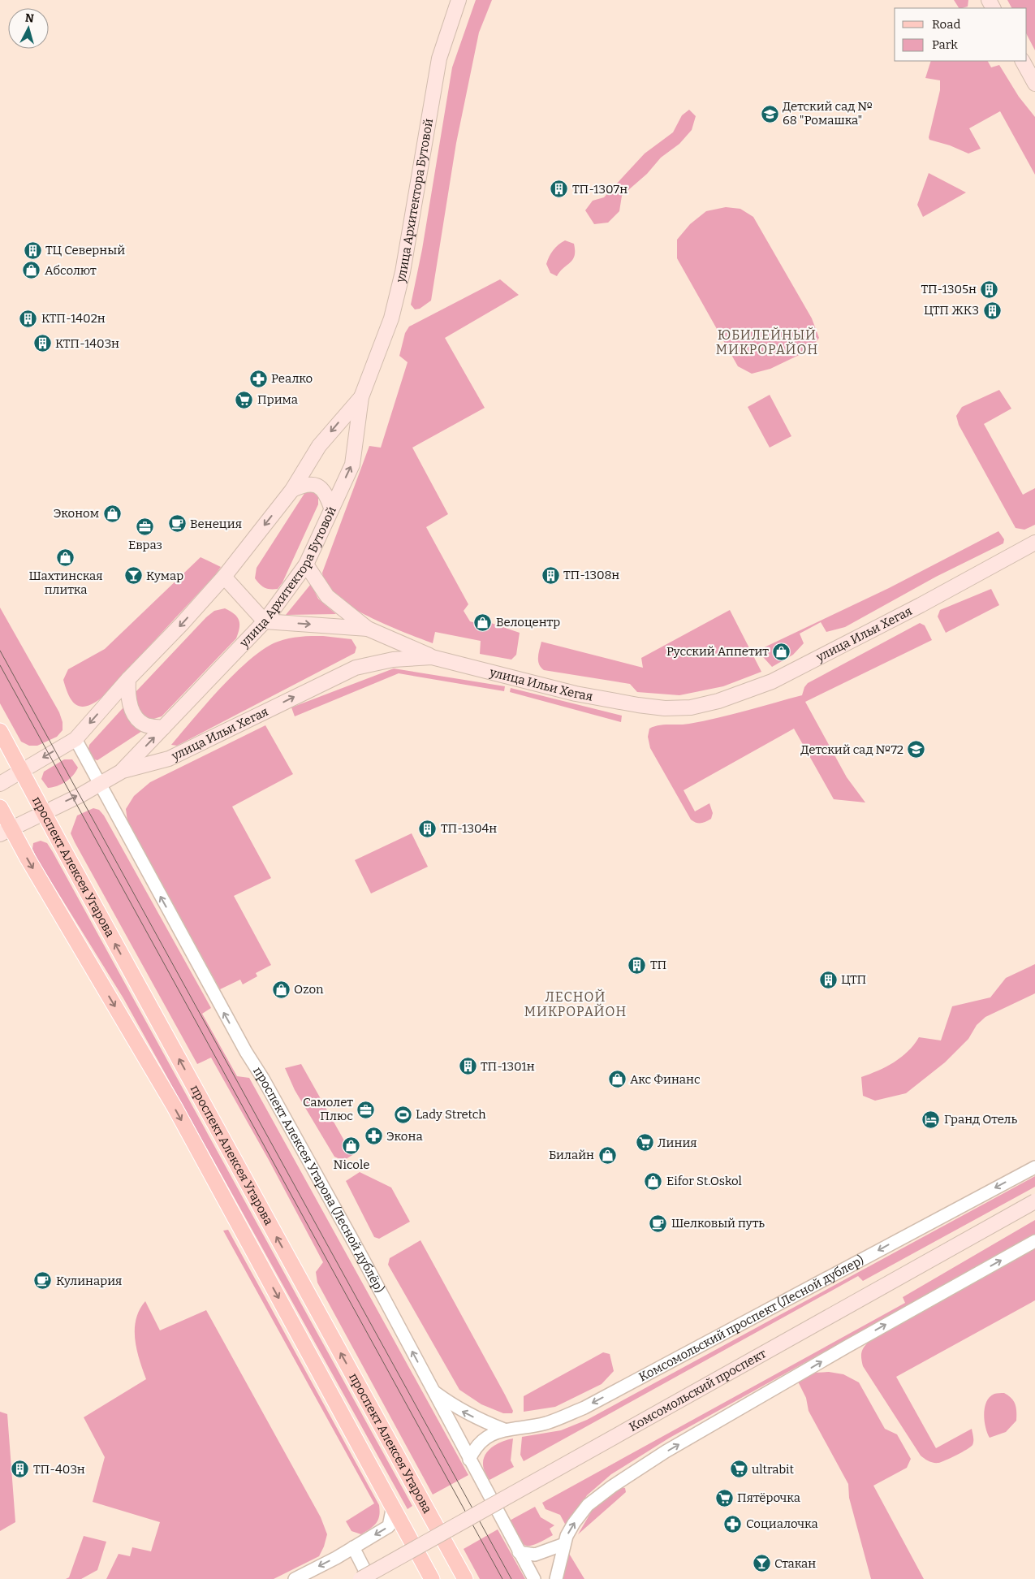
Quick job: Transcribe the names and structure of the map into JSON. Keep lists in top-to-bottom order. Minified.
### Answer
{"streets":{"main road":["улица Архитектора Бутовой","улица Ильи Хегая","проспект Алексея Угарова","Комсомольский проспект"],"street":["проспект Алексея Угарова (Лесной дублёр)","Комсомольский проспект (Лесной дублер)"]},"crossings":[["улица Архитектора Бутовой","улица Ильи Хегая"],["улица Архитектора Бутовой","проспект Алексея Угарова"],["улица Архитектора Бутовой","проспект Алексея Угарова (Лесной дублёр)"],["улица Ильи Хегая","проспект Алексея Угарова"],["улица Ильи Хегая","проспект Алексея Угарова (Лесной дублёр)"],["проспект Алексея Угарова (Лесной дублёр)","Комсомольский проспект (Лесной дублер)"]],"one_way":["улица Ильи Хегая","проспект Алексея Угарова (Лесной дублёр)"],"districts":["ЮБИЛЕЙНЫЙ МИКРОРАЙОН","ЛЕСНОЙ МИКРОРАЙОН"],"places":{"school or university":["Детский сад № 68 \"Ромашка\"","Детский сад №72"],"building":["ТП-1307н","ТЦ Северный","ТП-1305н","ЦТП ЖК3","КТП-1402н","КТП-1403н","ТП-1308н","ТП-1304н","ТП","ЦТП","ТП-1301н","ТП-403н"],"shop":["Абсолют","Эконом","Шахтинская плитка","Велоцентр","Русский Аппетит","Ozon","Акс Финанс","Nicole","Билайн","Eifor St.Oskol"],"pharmacy":["Реалко","Экона","Социалочка"],"supermarket":["Прима","Линия","ultrabit","Пятёрочка"],"cafe":["Венеция","Шелковый путь","Кулинария"],"office":["Евраз","Самолет Плюс"],"bar":["Кумар","Стакан"],"sports":["Lady Stretch"],"hotel":["Гранд Отель"]},"legend":["Road","Park"],"north":"top"}
